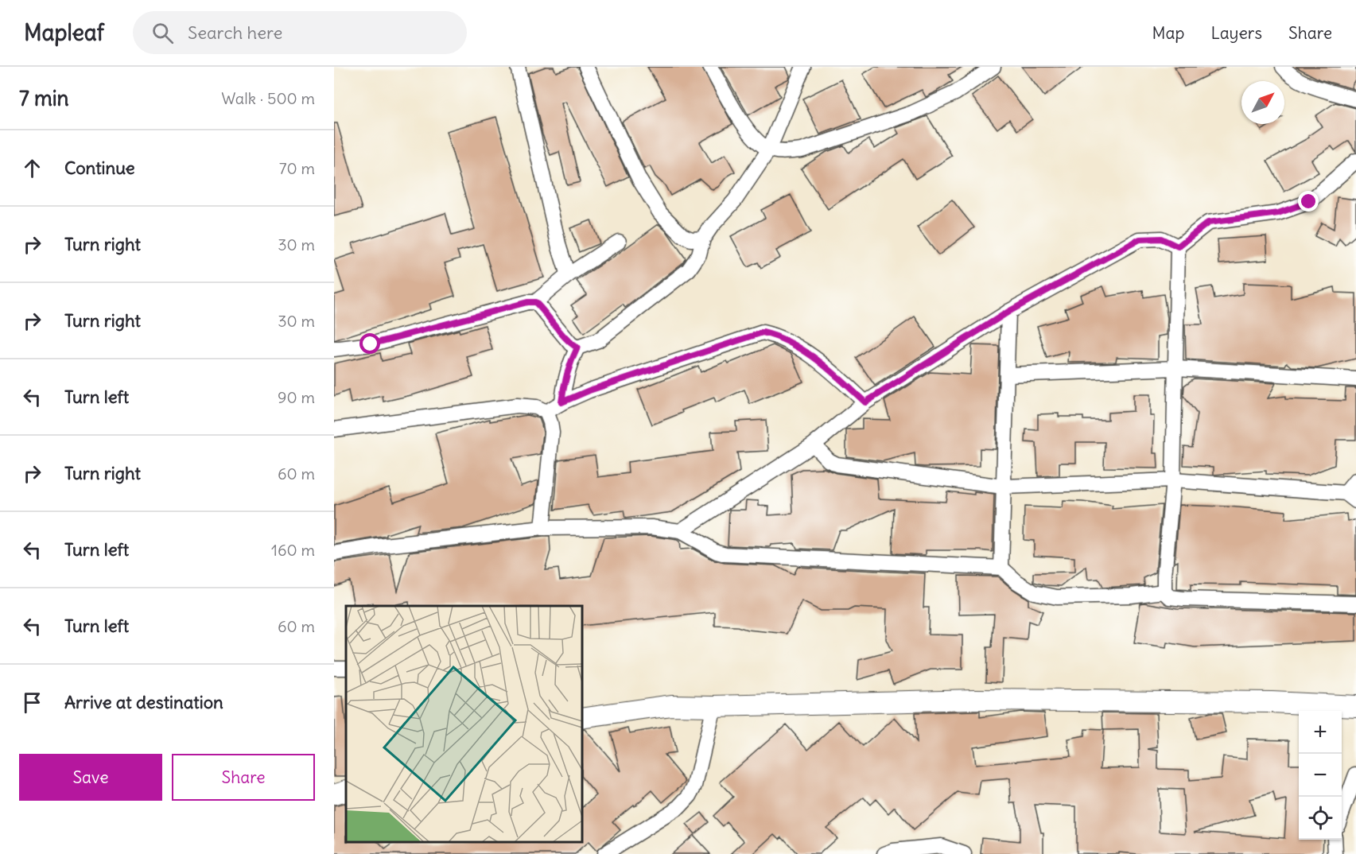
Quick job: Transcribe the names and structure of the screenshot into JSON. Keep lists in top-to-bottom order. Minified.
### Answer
{"north":"top right","page":{"header":"Mapleaf","search":"Search here","nav":["Map","Layers","Share"],"heading":["7 min","Walk · 500 m"],"list":[["Continue","70 m"],["Turn right","30 m"],["Turn right","30 m"],["Turn left","90 m"],["Turn right","60 m"],["Turn left","160 m"],["Turn left","60 m"],"Arrive at destination"],"map_buttons":["+","−"],"buttons":["Save","Share"]}}
